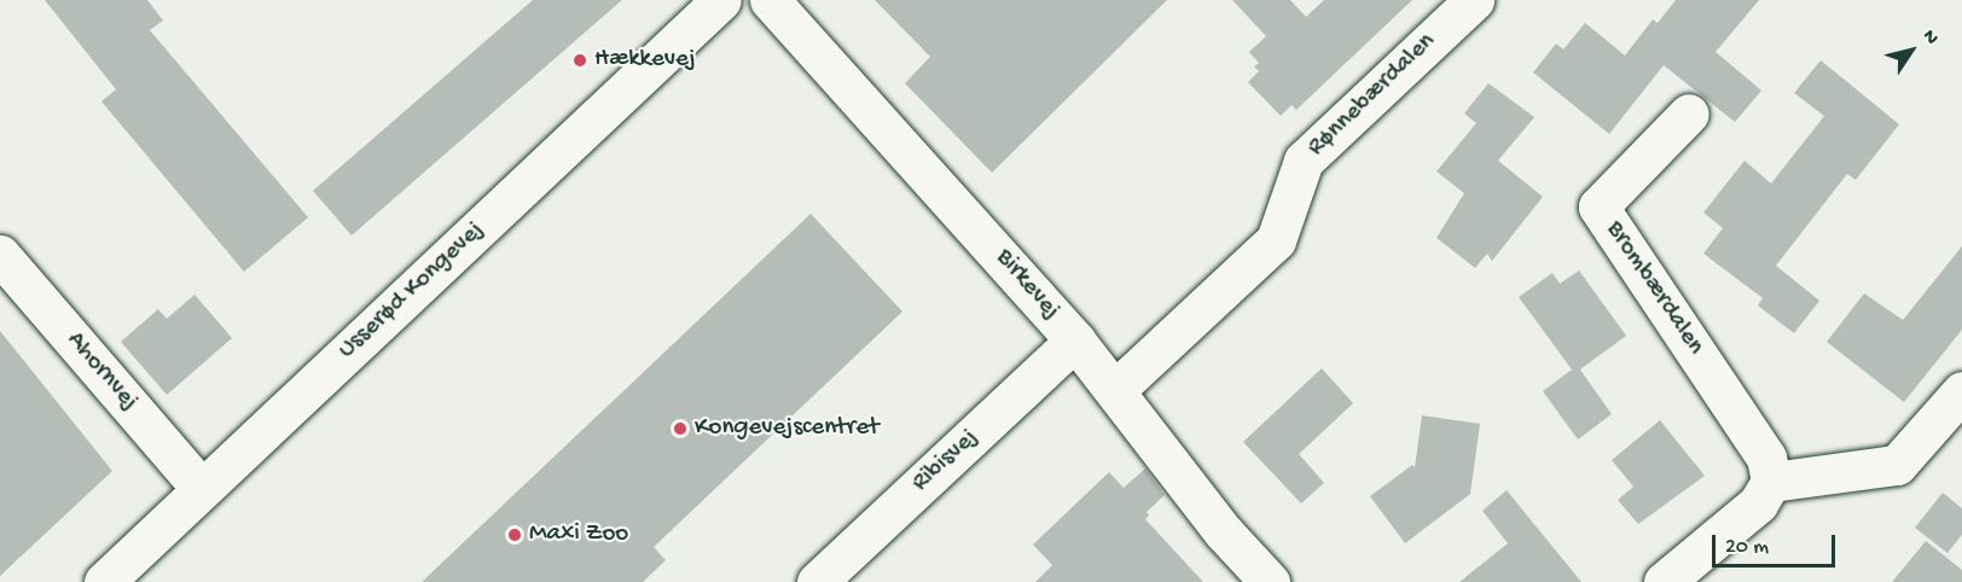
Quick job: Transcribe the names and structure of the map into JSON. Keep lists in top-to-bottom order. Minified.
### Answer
{"streets":{"street":["Rønnebærdalen","Birkevej","Brombærdalen","Usserød Kongevej","Ahornvej","Ribisvej"]},"crossings":[["Rønnebærdalen","Birkevej"],["Birkevej","Ribisvej"],["Usserød Kongevej","Ahornvej"]],"places":["Hækkevej","Kongevejscentret","Maxi Zoo"],"scale_bar":"20 m","north":"top right"}
